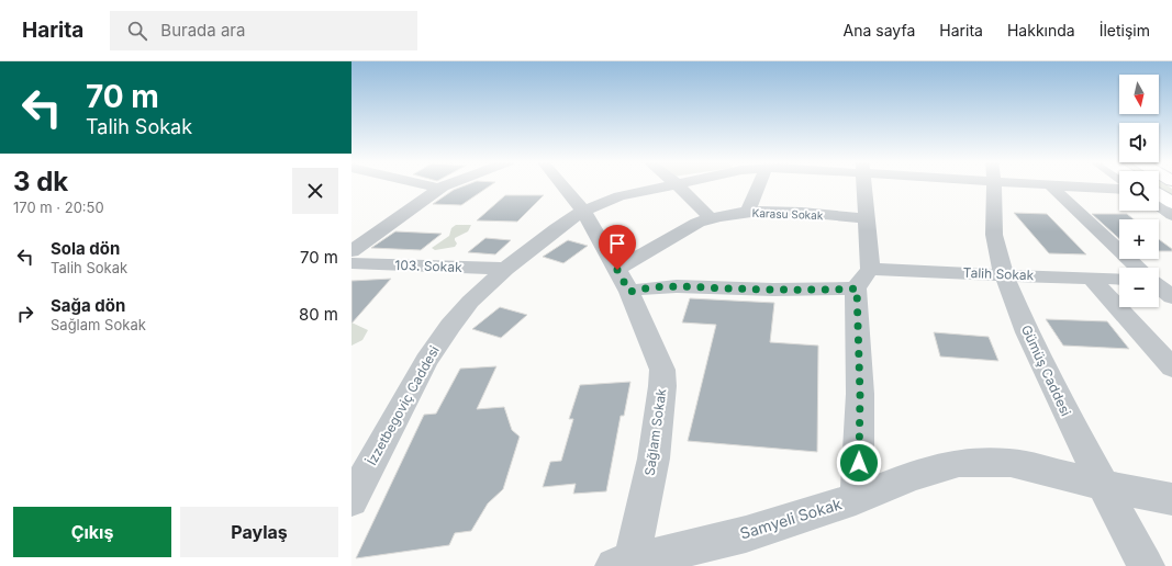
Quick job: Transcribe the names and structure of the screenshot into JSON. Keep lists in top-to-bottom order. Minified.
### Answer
{"streets":{"street":["Karasu Sokak","103. Sokak","Talih Sokak","Gümüş Caddesi","İzzetbegoviç Caddesi","Sağlam Sokak","Samyeli Sokak"]},"crossings":[["Karasu Sokak","Sağlam Sokak"],["103. Sokak","İzzetbegoviç Caddesi"],["Talih Sokak","Gümüş Caddesi"],["Gümüş Caddesi","Samyeli Sokak"],["İzzetbegoviç Caddesi","Sağlam Sokak"],["Sağlam Sokak","Samyeli Sokak"]],"north":"bottom","page":{"header":"Harita","search":"Burada ara","nav":["Ana sayfa","Harita","Hakkında","İletişim"],"turn":["70 m","Talih Sokak"],"map_buttons":["+","−"],"heading":["3 dk","170 m · 20:50"],"list":[{"name":"Sola dön","note":"Talih Sokak","value":"70 m"},{"name":"Sağa dön","note":"Sağlam Sokak","value":"80 m"}],"buttons":["Çıkış","Paylaş"]}}
